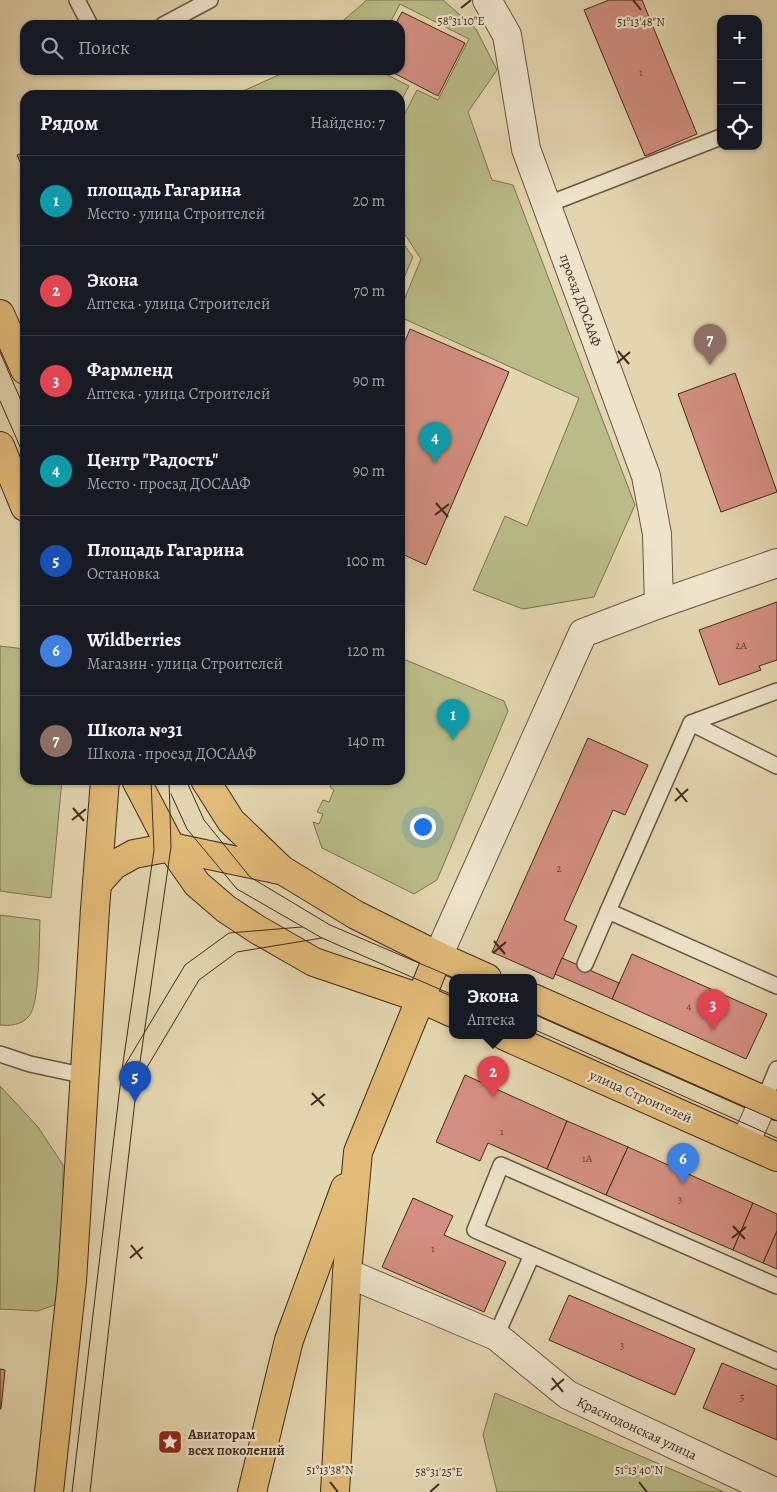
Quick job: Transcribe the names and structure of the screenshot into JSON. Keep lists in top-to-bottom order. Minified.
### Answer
{"streets":{"main road":["улица Строителей"],"street":["проезд ДОСААФ","Краснодонская улица"]},"places":{"place":["Авиаторам всех поколений"]},"house_numbers":["1","2А","2","4","1","1А","3","1","3","5"],"page":{"map_buttons":["+","−"],"search":"Поиск","heading":["Рядом","Найдено: 7"],"list":[{"mark":"1","name":"площадь Гагарина","note":"Место · улица Строителей","value":"20 m"},{"mark":"2","name":"Экона","note":"Аптека · улица Строителей","value":"70 m"},{"mark":"3","name":"Фармленд","note":"Аптека · улица Строителей","value":"90 m"},{"mark":"4","name":"Центр \"Радость\"","note":"Место · проезд ДОСААФ","value":"90 m"},{"mark":"5","name":"Площадь Гагарина","note":"Остановка","value":"100 m"},{"mark":"6","name":"Wildberries","note":"Магазин · улица Строителей","value":"120 m"},{"mark":"7","name":"Школа №31","note":"Школа · проезд ДОСААФ","value":"140 m"}],"pins":["7","4","1","3","2","5","6"],"popup":["Экона","Аптека"]},"coordinates":["58°31'10\"E","51°13'48\"N","51°13'38\"N","51°13'40\"N","58°31'25\"E"]}
